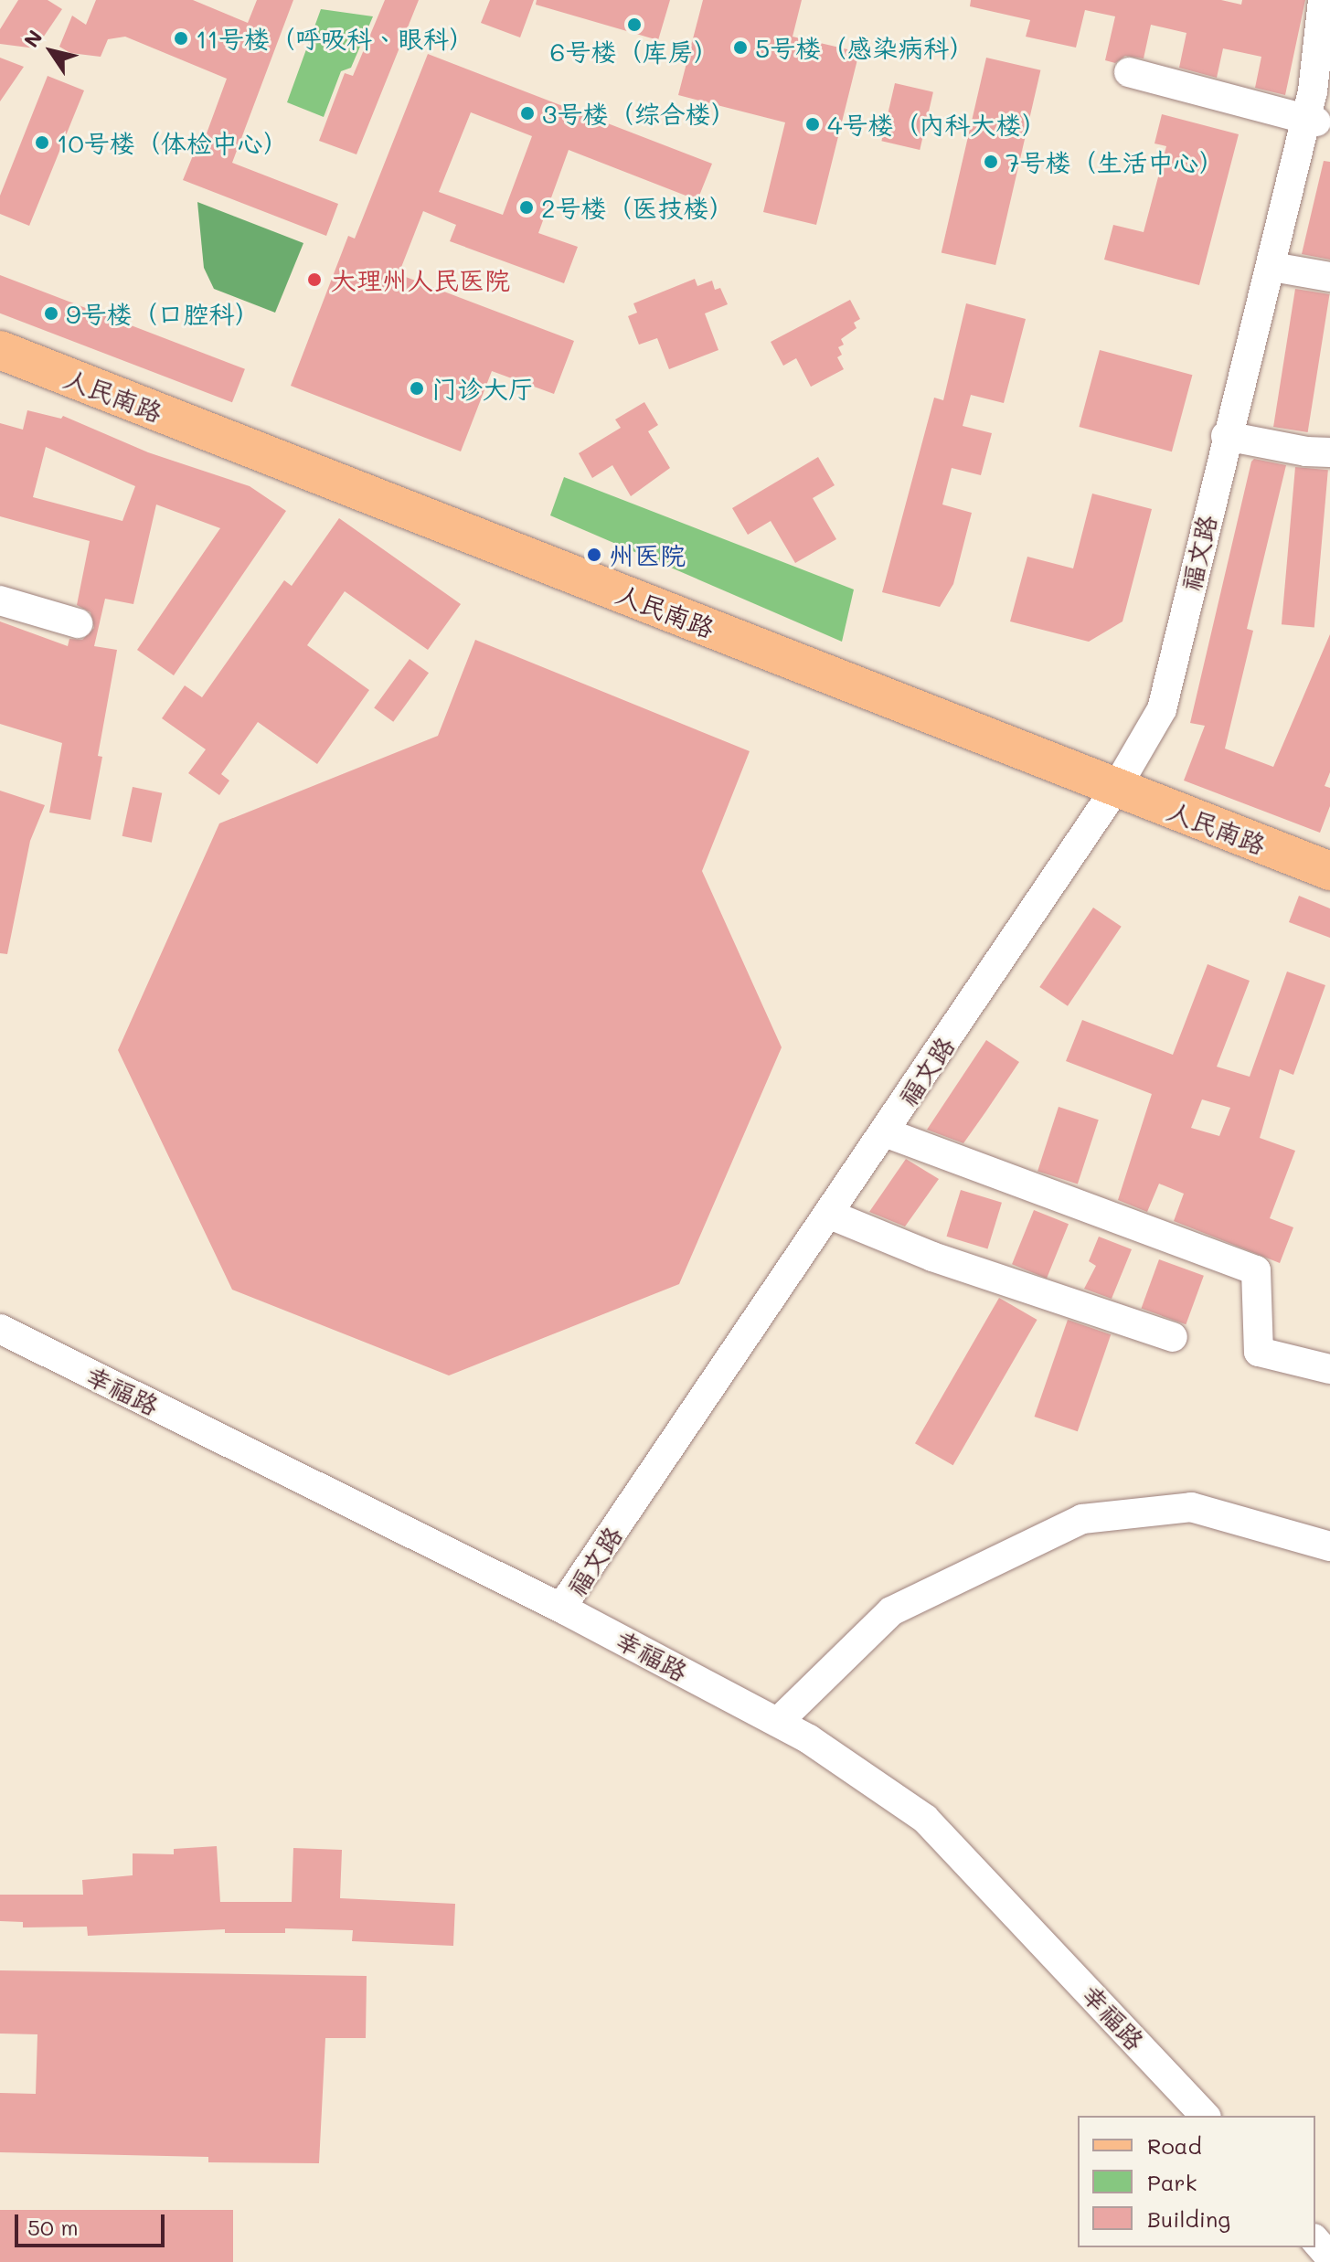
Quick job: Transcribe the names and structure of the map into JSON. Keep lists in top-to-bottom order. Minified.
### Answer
{"streets":{"main road":["人民南路"],"street":["福文路","幸福路"]},"crossings":[["人民南路","福文路"],["福文路","幸福路"]],"places":["6号楼（库房）","11号楼（呼吸科、眼科）","5号楼（感染病科）","3号楼（综合楼）","4号楼（内科大楼）","10号楼（体检中心）","7号楼（生活中心）","2号楼（医技楼）","大理州人民医院","9号楼（口腔科）","门诊大厅","州医院"],"legend":["Road","Park","Building"],"scale_bar":"50 m","north":"top left"}
